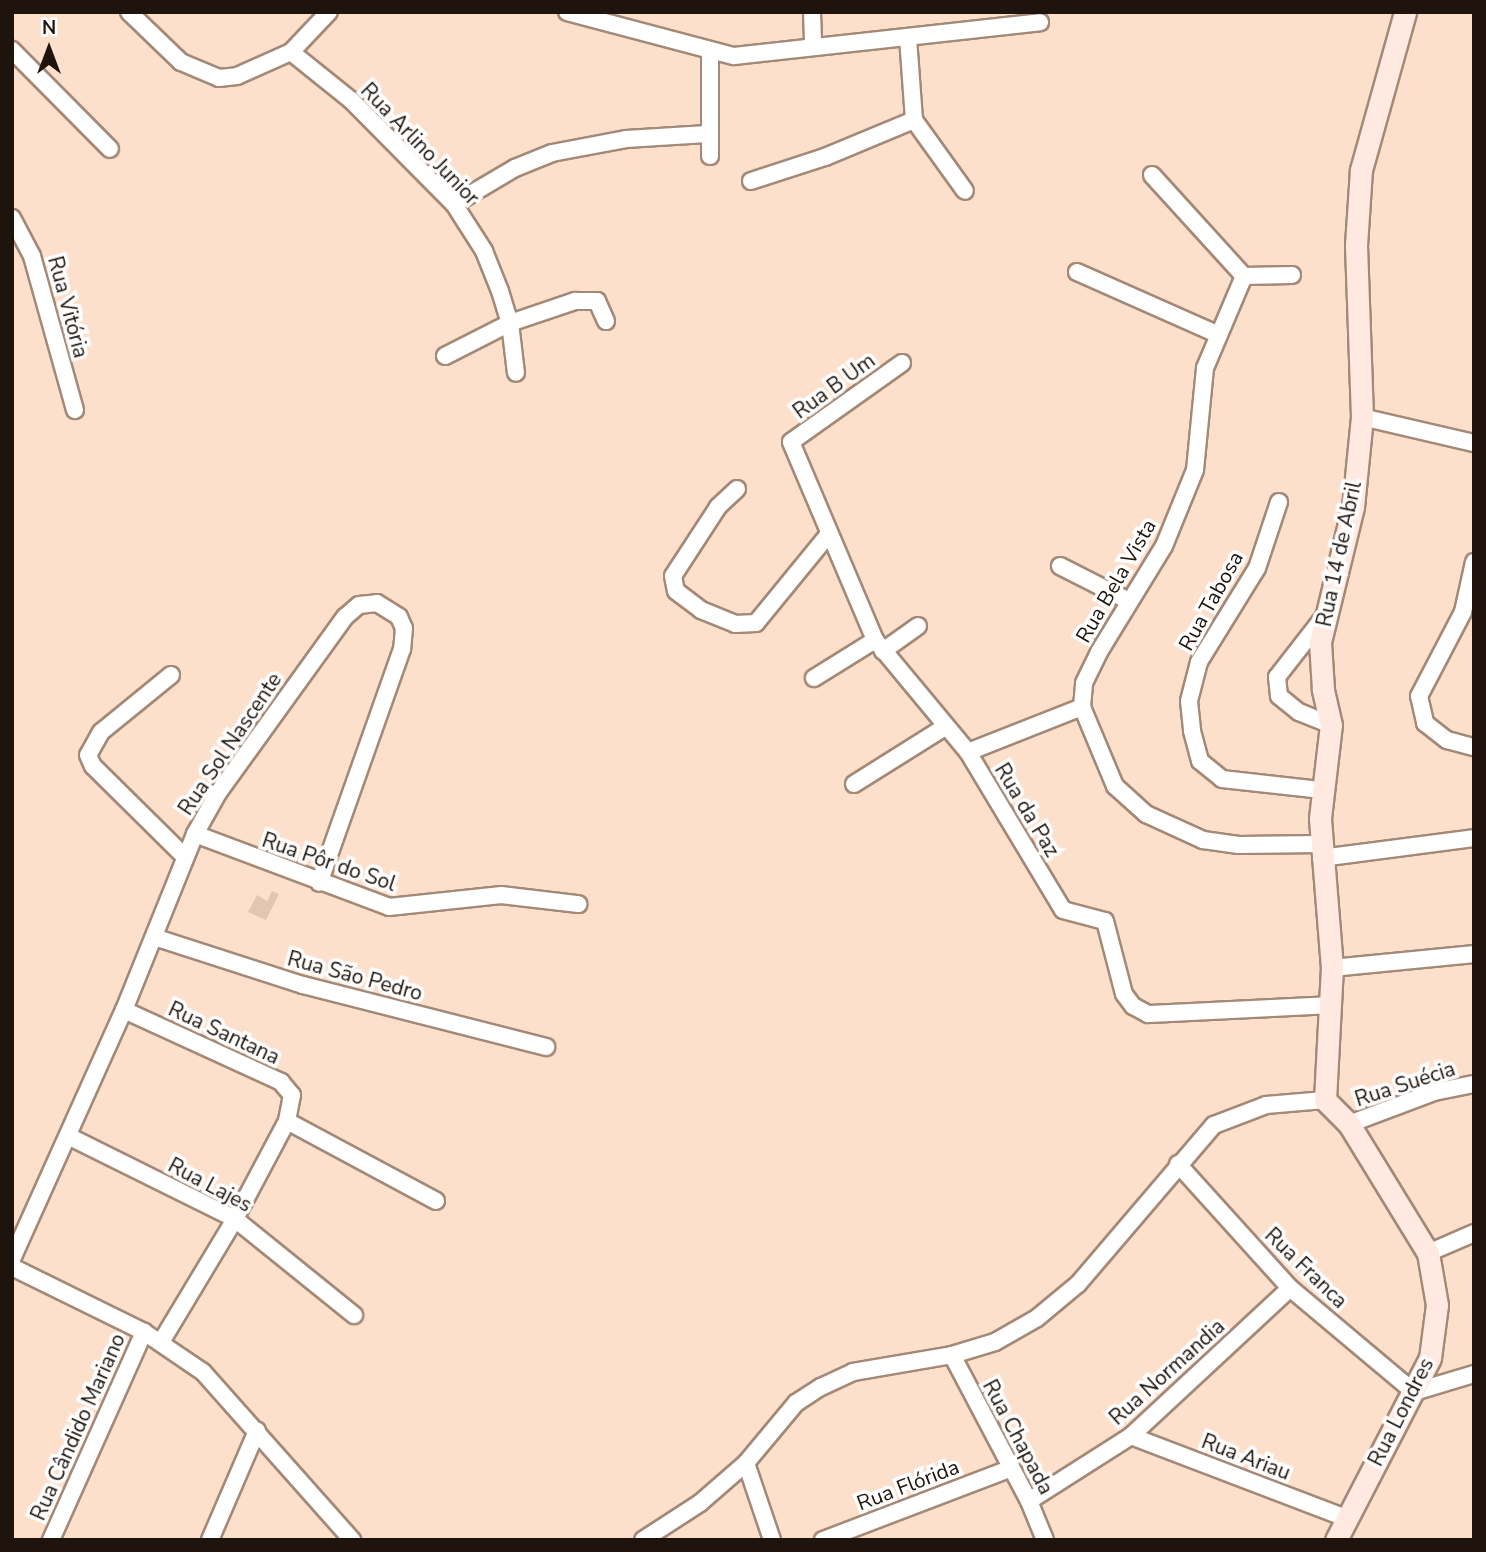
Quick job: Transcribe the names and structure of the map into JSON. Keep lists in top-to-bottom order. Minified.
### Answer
{"streets":{"street":["Rua Arlino Junior","Rua Vitória","Rua B Um","Rua 14 de Abril","Rua Bela Vista","Rua Tabosa","Rua Sol Nascente","Rua da Paz","Rua Pôr do Sol","Rua São Pedro","Rua Santana","Rua Suécia","Rua Lajes","Rua Franca","Rua Normandia","Rua Londres","Rua Cândido Mariano","Rua Chapada","Rua Ariau","Rua Flórida"]},"crossings":[["Rua B Um","Rua da Paz"],["Rua 14 de Abril","Rua Tabosa"],["Rua 14 de Abril","Rua da Paz"],["Rua 14 de Abril","Rua Londres"],["Rua Sol Nascente","Rua Pôr do Sol"],["Rua Sol Nascente","Rua São Pedro"],["Rua Sol Nascente","Rua Santana"],["Rua Sol Nascente","Rua Lajes"],["Rua Santana","Rua Cândido Mariano"],["Rua Suécia","Rua Londres"],["Rua Lajes","Rua Cândido Mariano"],["Rua Franca","Rua Normandia"],["Rua Franca","Rua Londres"],["Rua Normandia","Rua Chapada"],["Rua Normandia","Rua Ariau"],["Rua Londres","Rua Ariau"],["Rua Chapada","Rua Flórida"]],"north":"top"}
